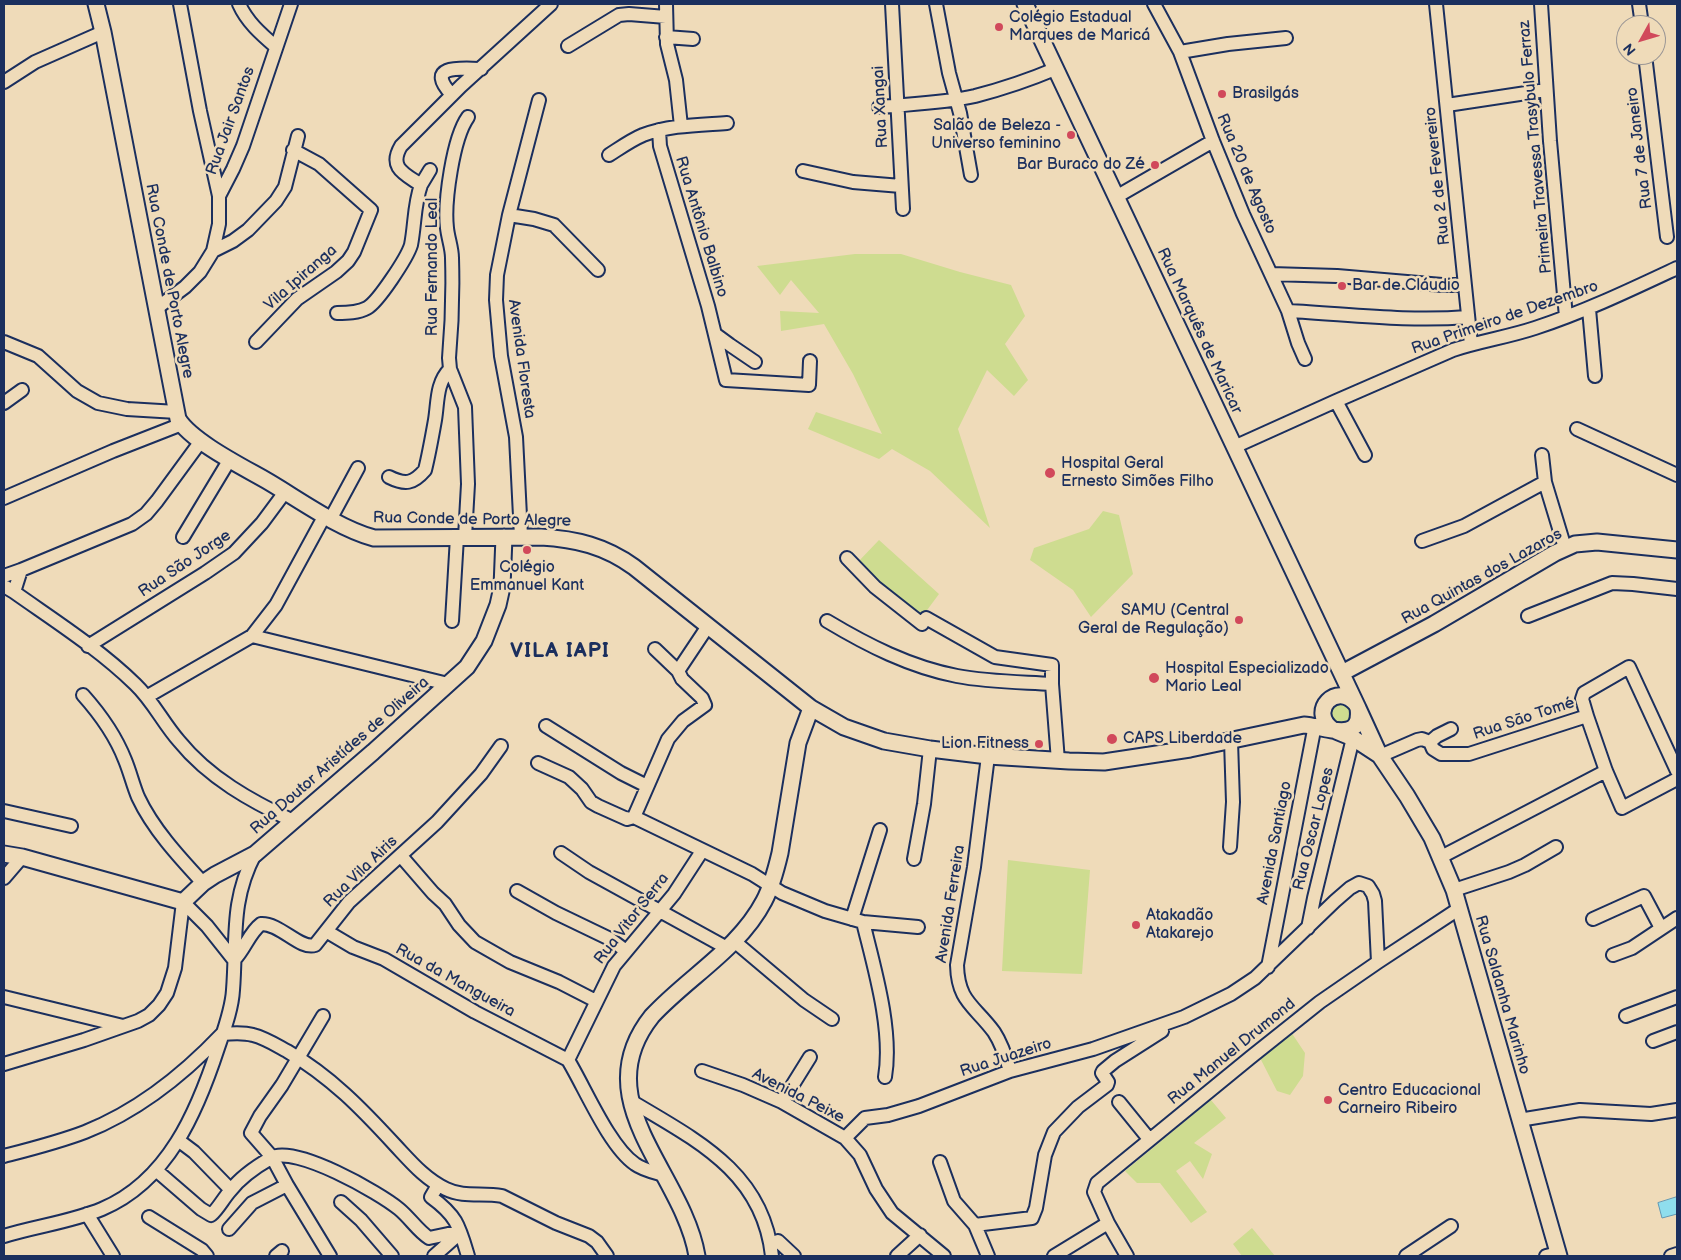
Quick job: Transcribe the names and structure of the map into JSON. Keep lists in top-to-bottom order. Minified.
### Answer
{"streets":{"main road":["Rua Conde de Porto Alegre","Rua Marquês de Maricar","Rua Quintas dos Lazaros","Rua Doutor Aristídes de Oliveira","Rua Saldanha Marinho"],"street":["Rua Xangai","Rua Jair Santos","Primeira Travessa Trasybulo Ferraz","Rua 7 de Janeiro","Rua 20 de Agosto","Rua 2 de Fevereiro","Rua Antônio Balbino","Rua Fernando Leal","Vila Ipiranga","Rua Primeiro de Dezembro","Avenida Floresta","Rua São Jorge","Rua Sāo Tomé","Rua Oscar Lopes","Avenida Santiago","Rua Vila Airis","Avenida Ferreira","Rua Vitor Serra","Rua da Mangueira","Rua Manuel Drumond","Rua Juazeiro","Avenida Peixe"]},"crossings":[["Primeira Travessa Trasybulo Ferraz","Rua Primeiro de Dezembro"],["Rua 2 de Fevereiro","Rua Primeiro de Dezembro"],["Rua Fernando Leal","Rua Conde de Porto Alegre"],["Rua Conde de Porto Alegre","Rua Marquês de Maricar"],["Rua Conde de Porto Alegre","Avenida Floresta"],["Rua Conde de Porto Alegre","Rua São Jorge"],["Rua Conde de Porto Alegre","Rua Doutor Aristídes de Oliveira"],["Rua Conde de Porto Alegre","Avenida Santiago"],["Rua Conde de Porto Alegre","Avenida Ferreira"],["Rua Conde de Porto Alegre","Rua Saldanha Marinho"],["Rua Primeiro de Dezembro","Rua Marquês de Maricar"],["Rua Marquês de Maricar","Rua Quintas dos Lazaros"],["Rua Marquês de Maricar","Rua Saldanha Marinho"],["Rua Doutor Aristídes de Oliveira","Rua Vila Airis"],["Rua Oscar Lopes","Rua Saldanha Marinho"],["Rua Oscar Lopes","Rua Juazeiro"],["Avenida Santiago","Rua Juazeiro"],["Rua Vila Airis","Rua da Mangueira"],["Avenida Ferreira","Rua Juazeiro"],["Rua Vitor Serra","Rua da Mangueira"],["Rua Saldanha Marinho","Rua Manuel Drumond"],["Rua Manuel Drumond","Rua Juazeiro"],["Rua Juazeiro","Avenida Peixe"]],"districts":["VILA IAPI"],"places":["Colégio Estadual Marques de Maricá","Brasilgás","Salão de Beleza - Universo feminino","Bar Buraco do Zé","Bar de Cláudio","Hospital Geral Ernesto Simões Filho","Colégio Emmanuel Kant","SAMU (Central Geral de Regulação)","Hospital Especializado Mario Leal","CAPS Liberdade","Lion Fitness","Atakadão Atakarejo","Centro Educacional Carneiro Ribeiro"],"north":"bottom left"}
